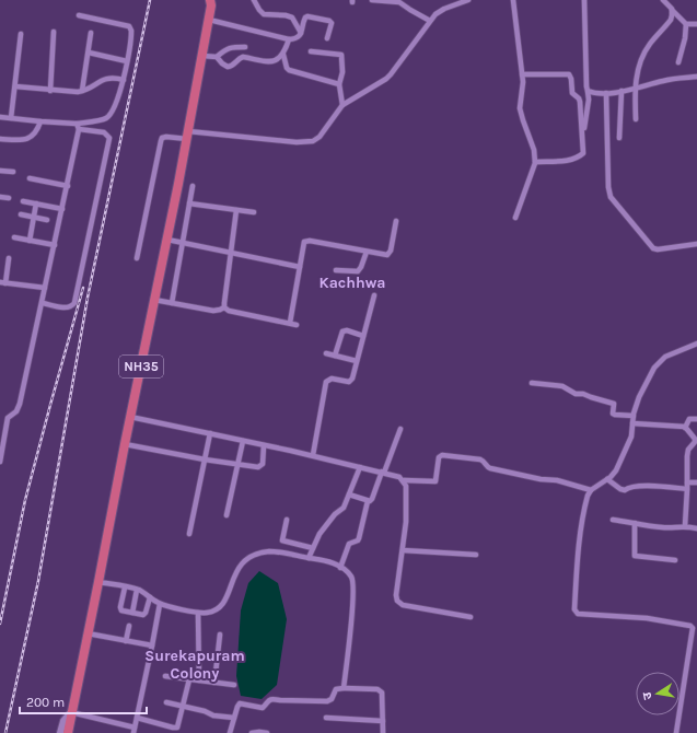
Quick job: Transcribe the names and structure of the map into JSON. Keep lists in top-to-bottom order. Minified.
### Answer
{"streets":{"highway":["NH35"]},"districts":["Kachhwa","Surekapuram Colony"],"scale_bar":"200 m","north":"left"}
